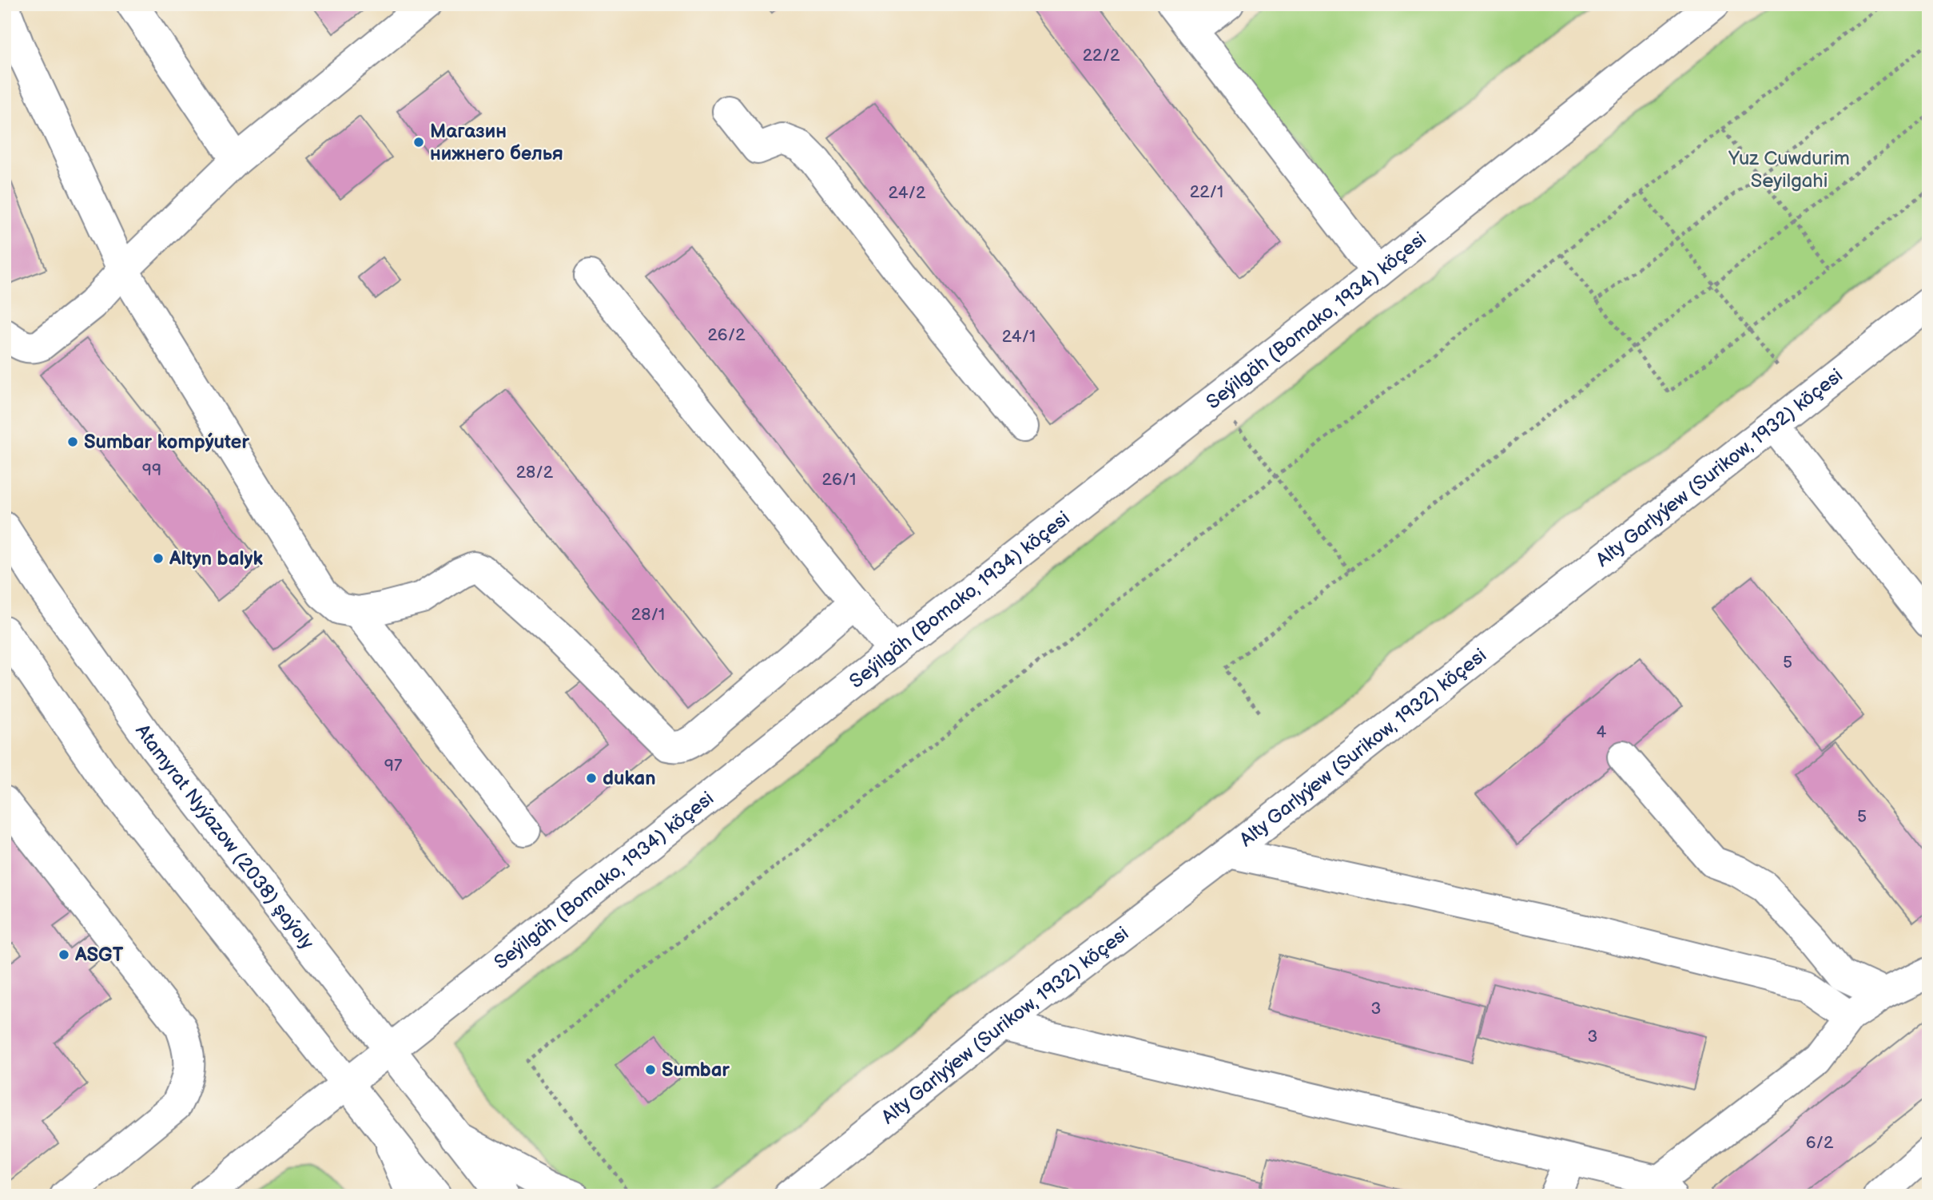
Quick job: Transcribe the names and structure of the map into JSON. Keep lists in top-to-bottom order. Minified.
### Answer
{"streets":{"street":["Seýilgäh (Bomako, 1934) köçesi","Alty Garlyýew (Surikow, 1932) köçesi","Atamyrat Nyýazow (2038) şaýoly"]},"crossings":[["Seýilgäh (Bomako, 1934) köçesi","Atamyrat Nyýazow (2038) şaýoly"]],"parks":["Yuz Cuwdurim Seyilgahi"],"places":["Магазин нижнего белья","Sumbar kompýuter","Altyn balyk","dukan","ASGT","Sumbar"],"house_numbers":["22/2","22/1","24/2","26/2","24/1","99","28/2","26/1","28/1","5","4","97","5","3","3","6/2"]}
